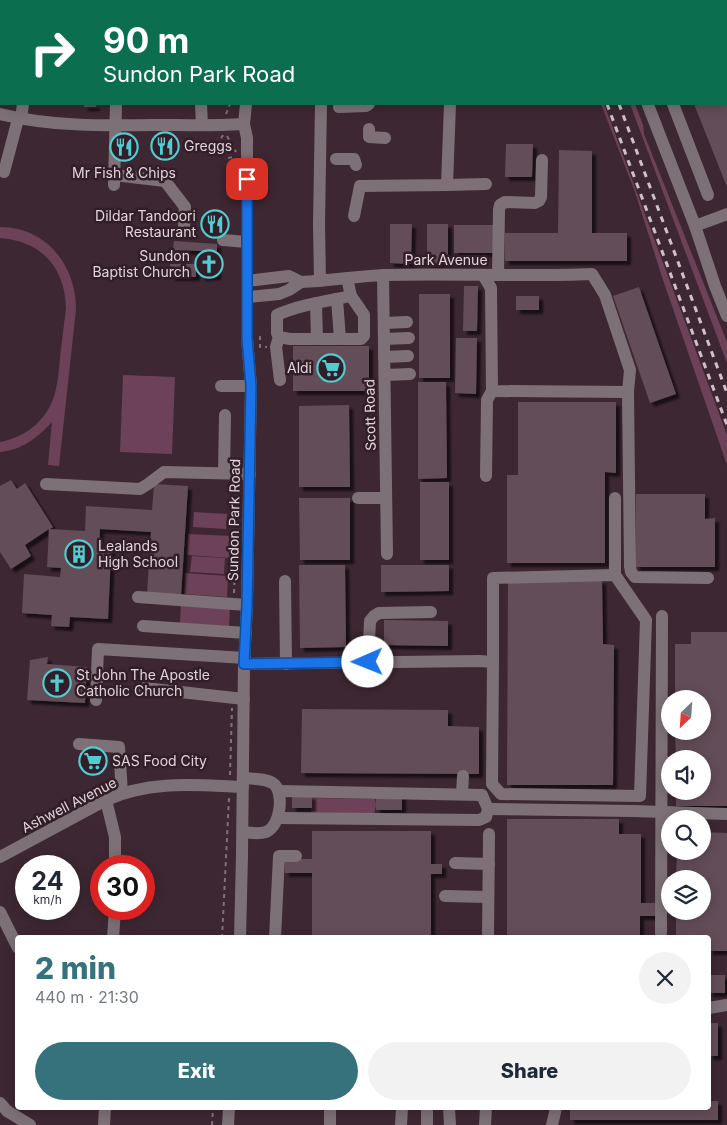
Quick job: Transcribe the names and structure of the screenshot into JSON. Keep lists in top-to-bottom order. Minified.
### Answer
{"streets":{"street":["Park Avenue","Scott Road","Sundon Park Road","Ashwell Avenue"]},"crossings":[["Park Avenue","Scott Road"],["Park Avenue","Sundon Park Road"],["Sundon Park Road","Ashwell Avenue"]],"places":{"restaurant":["Greggs","Mr Fish & Chips","Dildar Tandoori Restaurant"],"church":["Sundon Baptist Church","St John The Apostle Catholic Church"],"supermarket":["Aldi","SAS Food City"],"building":["Lealands High School"]},"north":"bottom left","page":{"turn":["90 m","Sundon Park Road"],"speed":"24 km/h","limit":"30","heading":["2 min","440 m · 21:30"],"buttons":["Exit","Share"]}}
